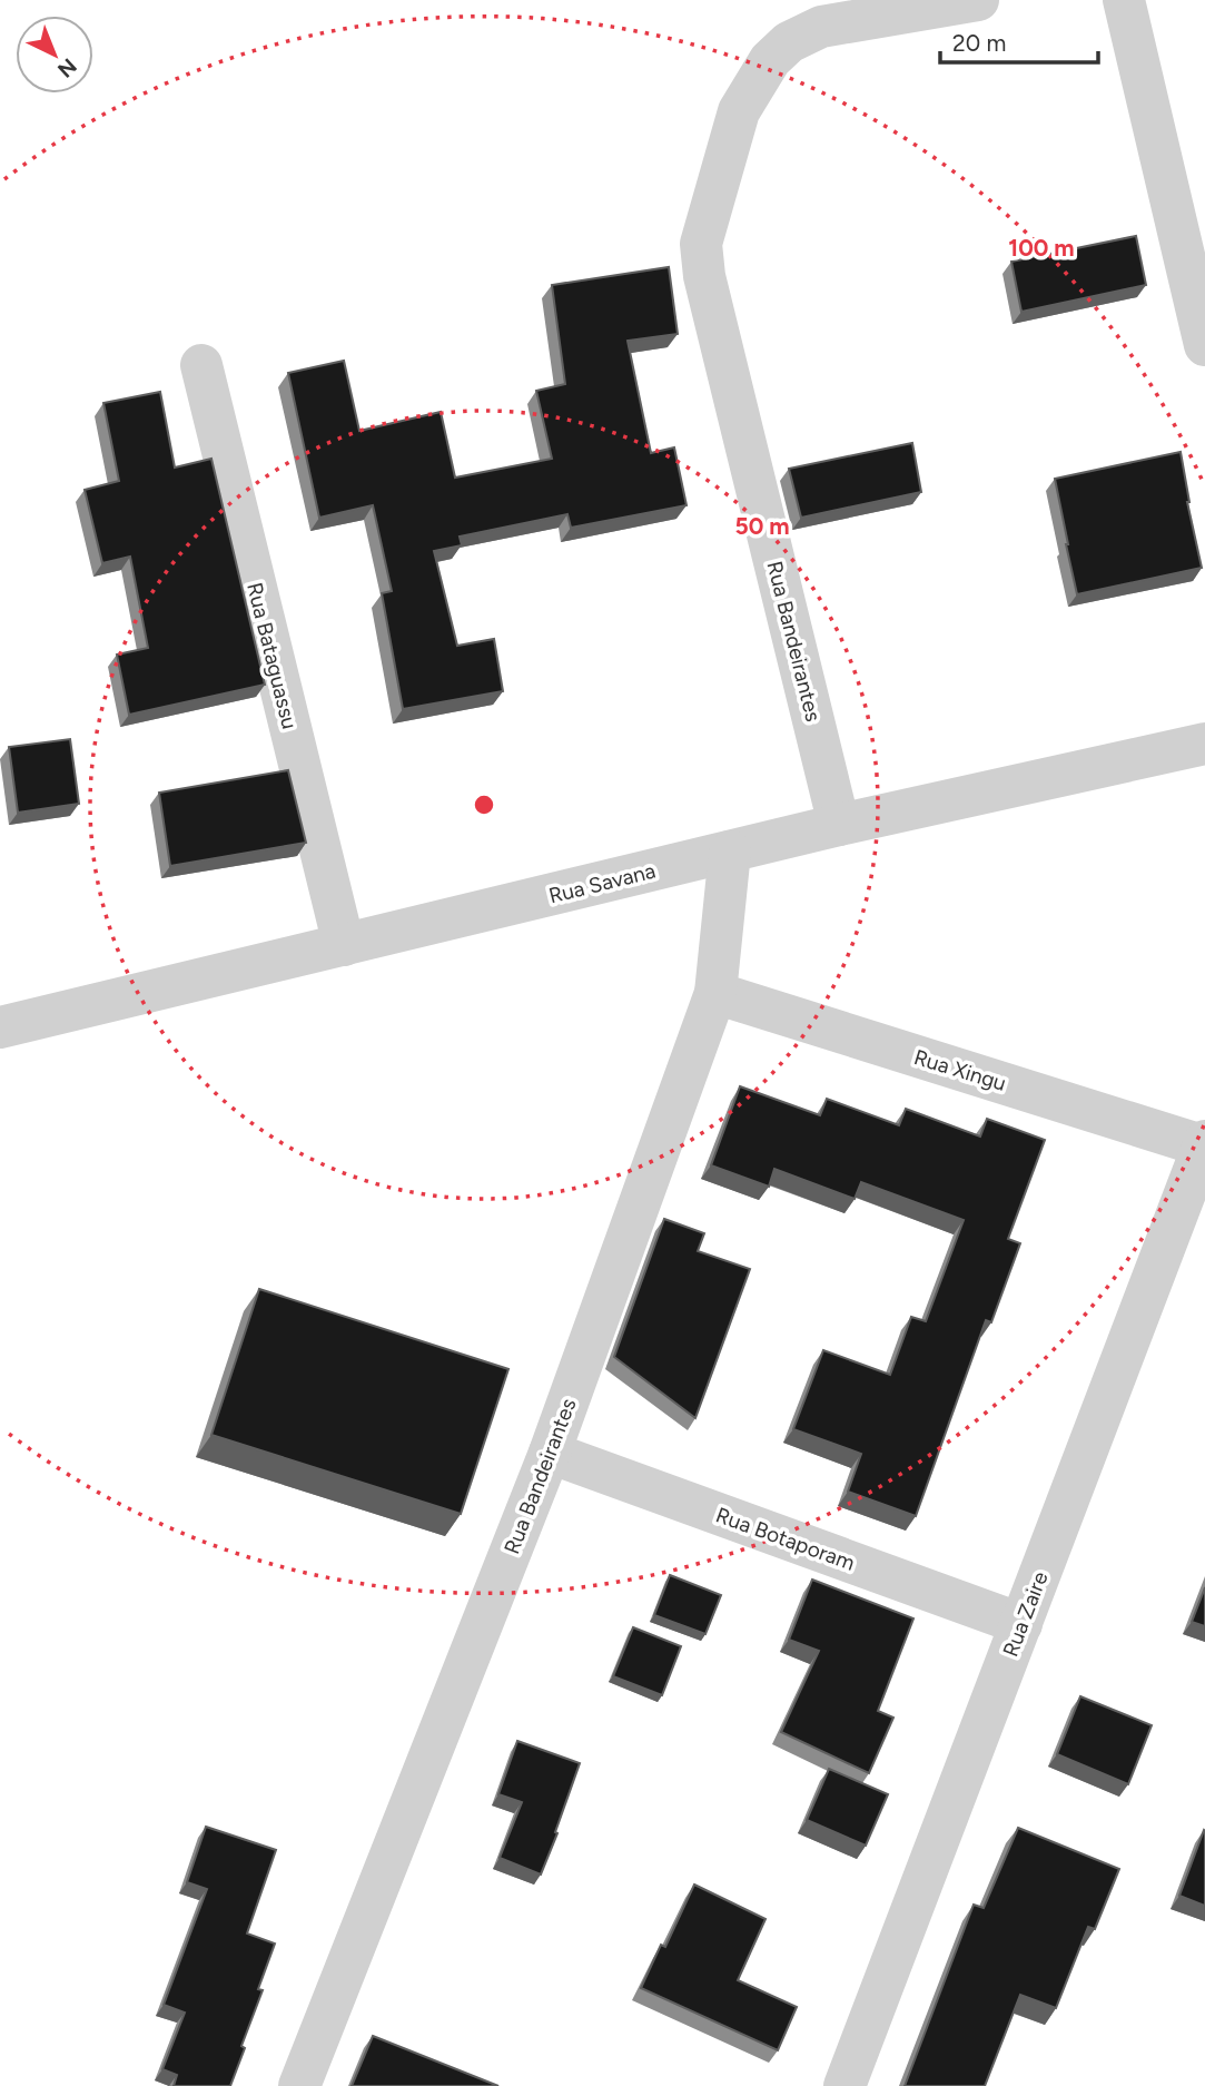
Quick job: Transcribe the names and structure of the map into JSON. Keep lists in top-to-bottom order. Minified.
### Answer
{"streets":{"street":["Rua Bandeirantes","Rua Bataguassu","Rua Savana","Rua Xingu","Rua Botaporam","Rua Zaire"]},"crossings":[["Rua Bandeirantes","Rua Savana"],["Rua Bandeirantes","Rua Xingu"],["Rua Bandeirantes","Rua Botaporam"],["Rua Bataguassu","Rua Savana"],["Rua Xingu","Rua Zaire"],["Rua Botaporam","Rua Zaire"]],"scale_bar":"20 m","north":"bottom right","rings":["100 m","50 m"]}
